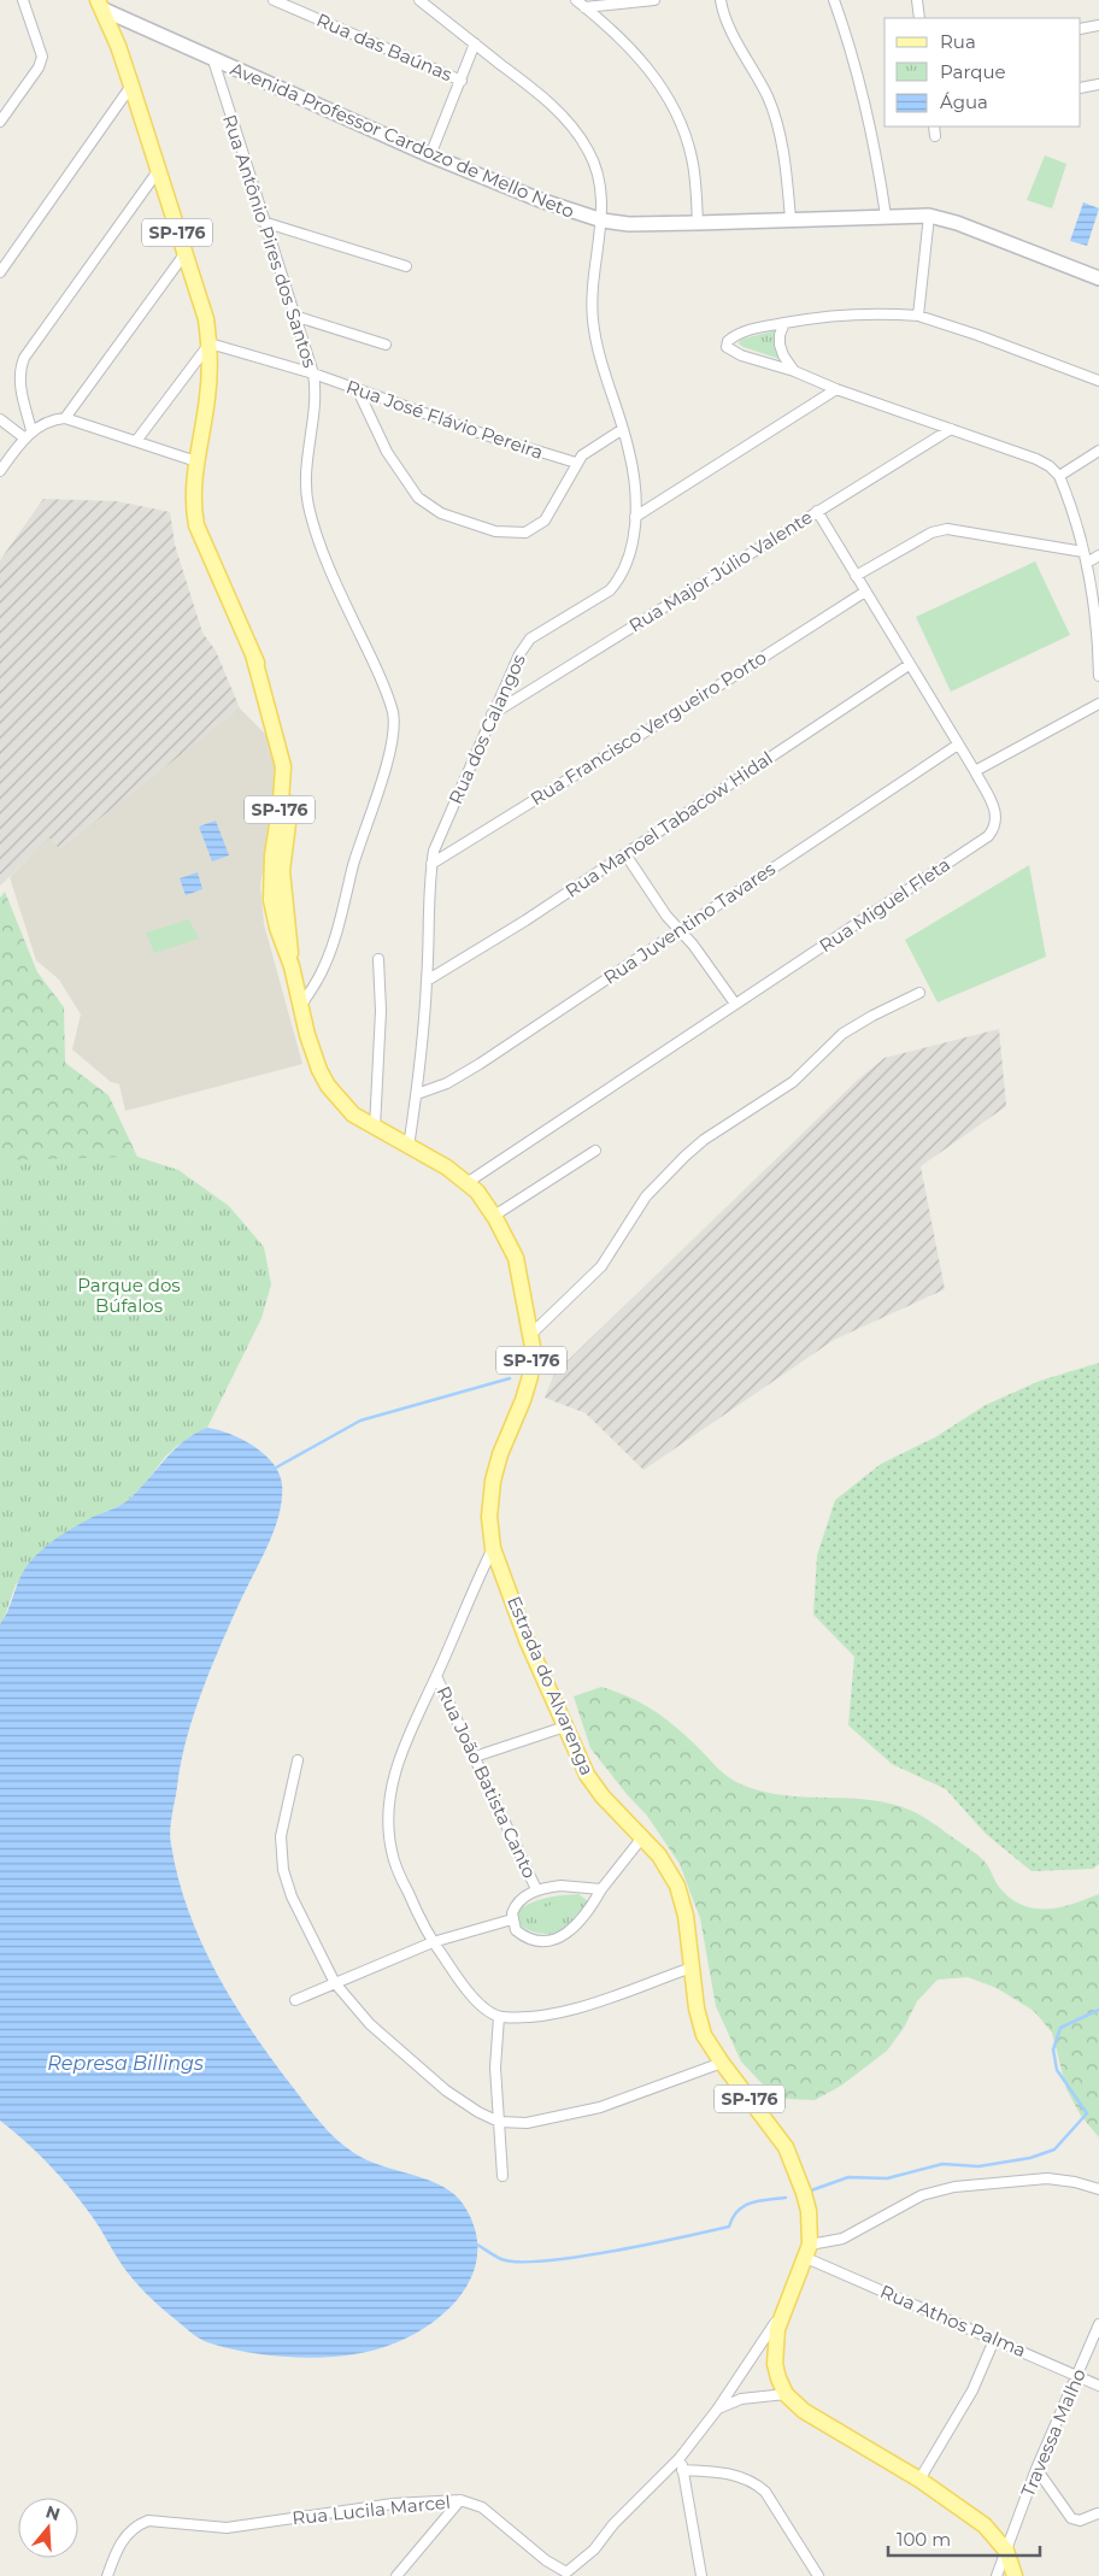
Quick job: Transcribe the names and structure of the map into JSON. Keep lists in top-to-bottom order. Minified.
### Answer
{"streets":{"main road":["Avenida Professor Cardozo de Mello Neto","SP-176","Estrada do Alvarenga"],"street":["Rua das Baúnas","Rua Antônio Pires dos Santos","Rua José Flávio Pereira","Rua Major Júlio Valente","Rua Francisco Vergueiro Porto","Rua dos Calangos","Rua Manoel Tabacow Hidal","Rua Miguel Fleta","Rua Juventino Tavares","Rua João Batista Canto","Rua Athos Palma","Travessa Malho","Rua Lucila Marcel"]},"crossings":[["Avenida Professor Cardozo de Mello Neto","Rua Antônio Pires dos Santos"],["Avenida Professor Cardozo de Mello Neto","Rua dos Calangos"],["Avenida Professor Cardozo de Mello Neto","Estrada do Alvarenga"],["Rua Antônio Pires dos Santos","Rua José Flávio Pereira"],["Rua Antônio Pires dos Santos","Estrada do Alvarenga"],["Rua José Flávio Pereira","Estrada do Alvarenga"],["Rua Major Júlio Valente","Rua dos Calangos"],["Rua Major Júlio Valente","Rua Miguel Fleta"],["Rua Francisco Vergueiro Porto","Rua dos Calangos"],["Rua Francisco Vergueiro Porto","Rua Miguel Fleta"],["Rua dos Calangos","Rua Manoel Tabacow Hidal"],["Rua dos Calangos","Rua Juventino Tavares"],["Rua dos Calangos","Estrada do Alvarenga"],["Rua Manoel Tabacow Hidal","Rua Miguel Fleta"],["Rua Miguel Fleta","Rua Juventino Tavares"],["Rua Miguel Fleta","Estrada do Alvarenga"],["Estrada do Alvarenga","Rua Athos Palma"],["Estrada do Alvarenga","Travessa Malho"],["Estrada do Alvarenga","Rua Lucila Marcel"],["Rua Athos Palma","Travessa Malho"]],"water":["Represa Billings"],"parks":["Parque dos Búfalos"],"legend":["Rua","Parque","Água"],"scale_bar":"100 m","north":"top"}
